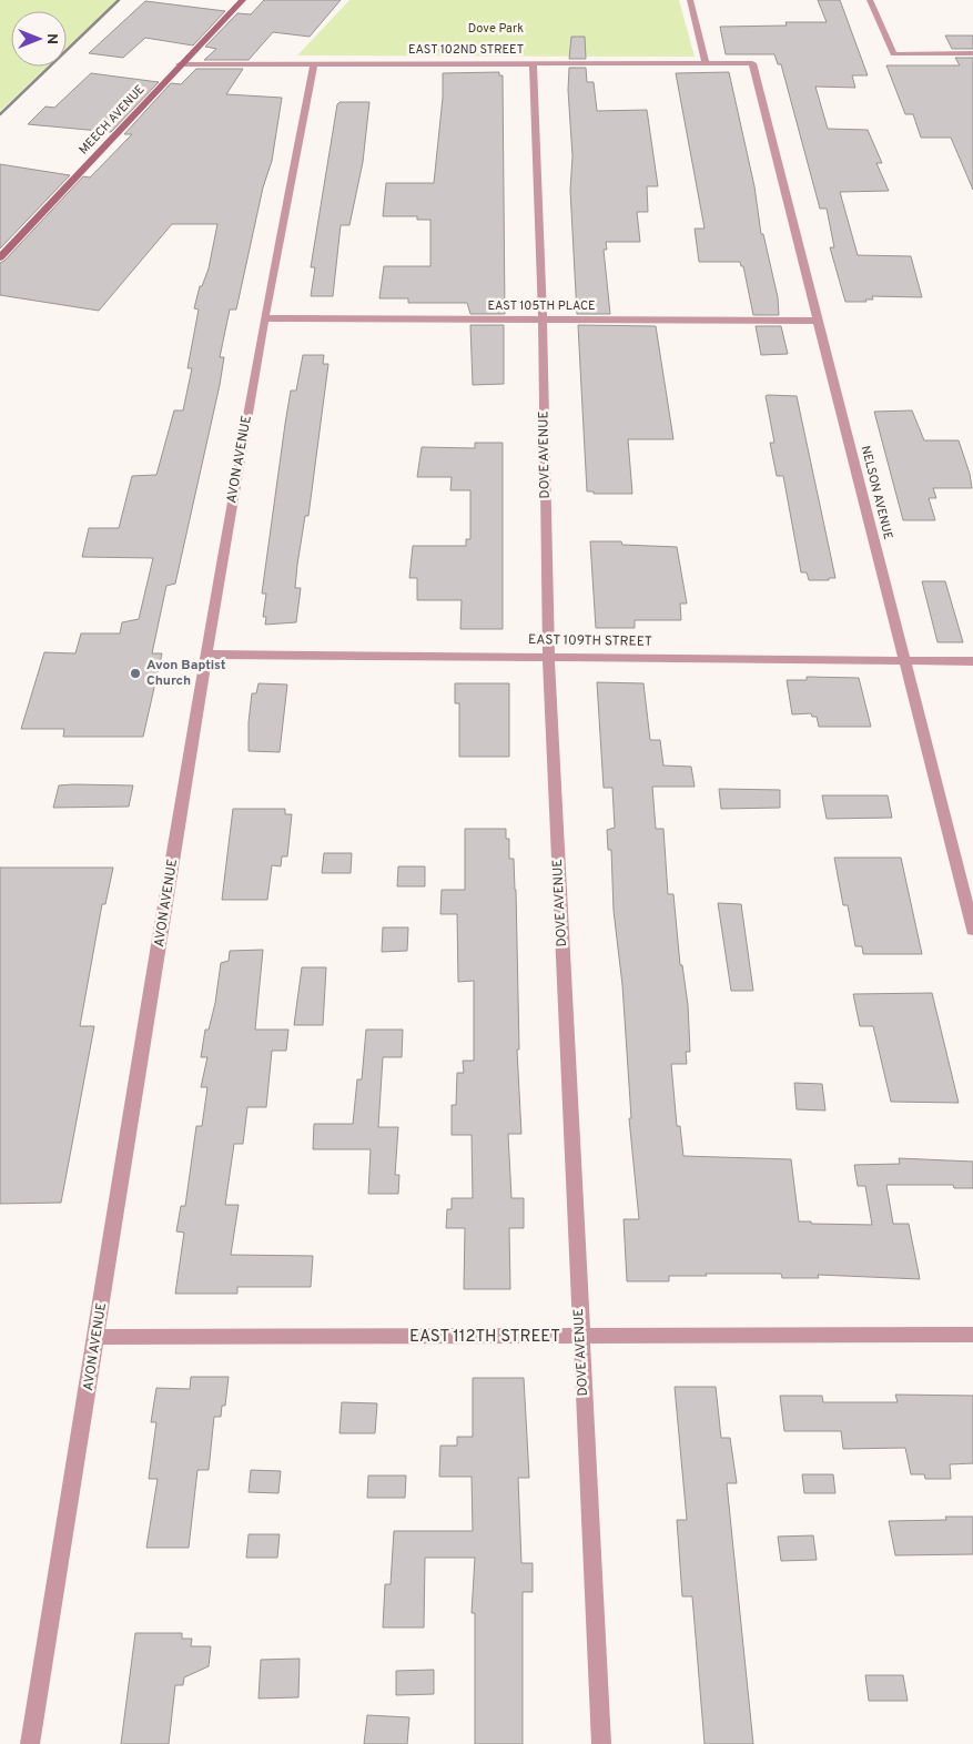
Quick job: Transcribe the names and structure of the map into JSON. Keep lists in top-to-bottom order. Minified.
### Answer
{"streets":{"street":["EAST 102ND STREET","MEECH AVENUE","EAST 105TH PLACE","DOVE AVENUE","AVON AVENUE","NELSON AVENUE","EAST 109TH STREET","EAST 112TH STREET"]},"crossings":[["EAST 102ND STREET","MEECH AVENUE"],["EAST 102ND STREET","DOVE AVENUE"],["EAST 102ND STREET","AVON AVENUE"],["EAST 102ND STREET","NELSON AVENUE"],["EAST 105TH PLACE","DOVE AVENUE"],["EAST 105TH PLACE","AVON AVENUE"],["EAST 105TH PLACE","NELSON AVENUE"],["DOVE AVENUE","EAST 109TH STREET"],["DOVE AVENUE","EAST 112TH STREET"],["AVON AVENUE","EAST 109TH STREET"],["AVON AVENUE","EAST 112TH STREET"],["NELSON AVENUE","EAST 109TH STREET"]],"parks":["Dove Park"],"places":["Avon Baptist Church"],"north":"right"}
